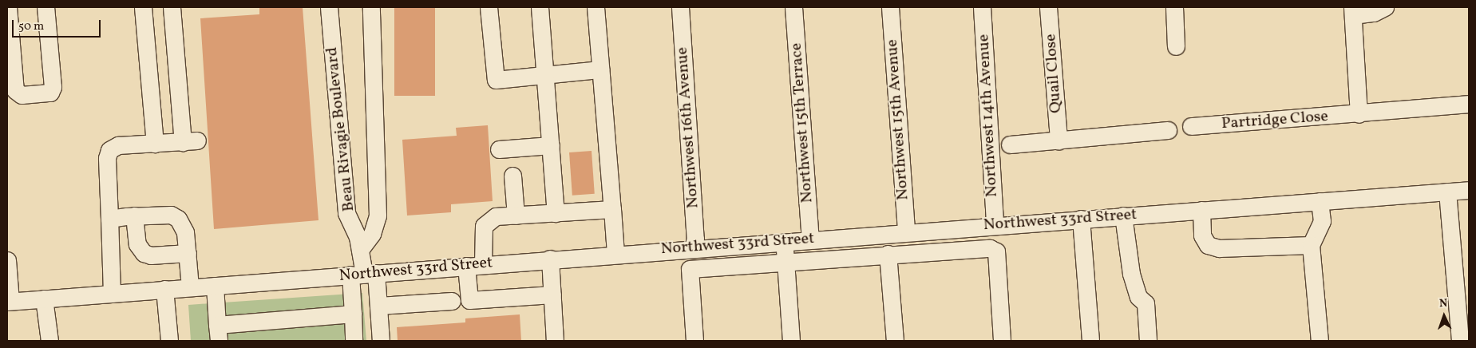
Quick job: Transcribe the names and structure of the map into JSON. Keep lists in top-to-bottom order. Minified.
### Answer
{"streets":{"street":["Quail Close","Northwest 14th Avenue","Northwest 15th Avenue","Partridge Close","Northwest 15th Terrace","Northwest 16th Avenue","Beau Rivagie Boulevard","Northwest 33rd Street"]},"crossings":[["Northwest 14th Avenue","Northwest 33rd Street"],["Northwest 15th Avenue","Northwest 33rd Street"],["Northwest 15th Terrace","Northwest 33rd Street"],["Northwest 16th Avenue","Northwest 33rd Street"],["Beau Rivagie Boulevard","Northwest 33rd Street"]],"scale_bar":"50 m","north":"top"}
